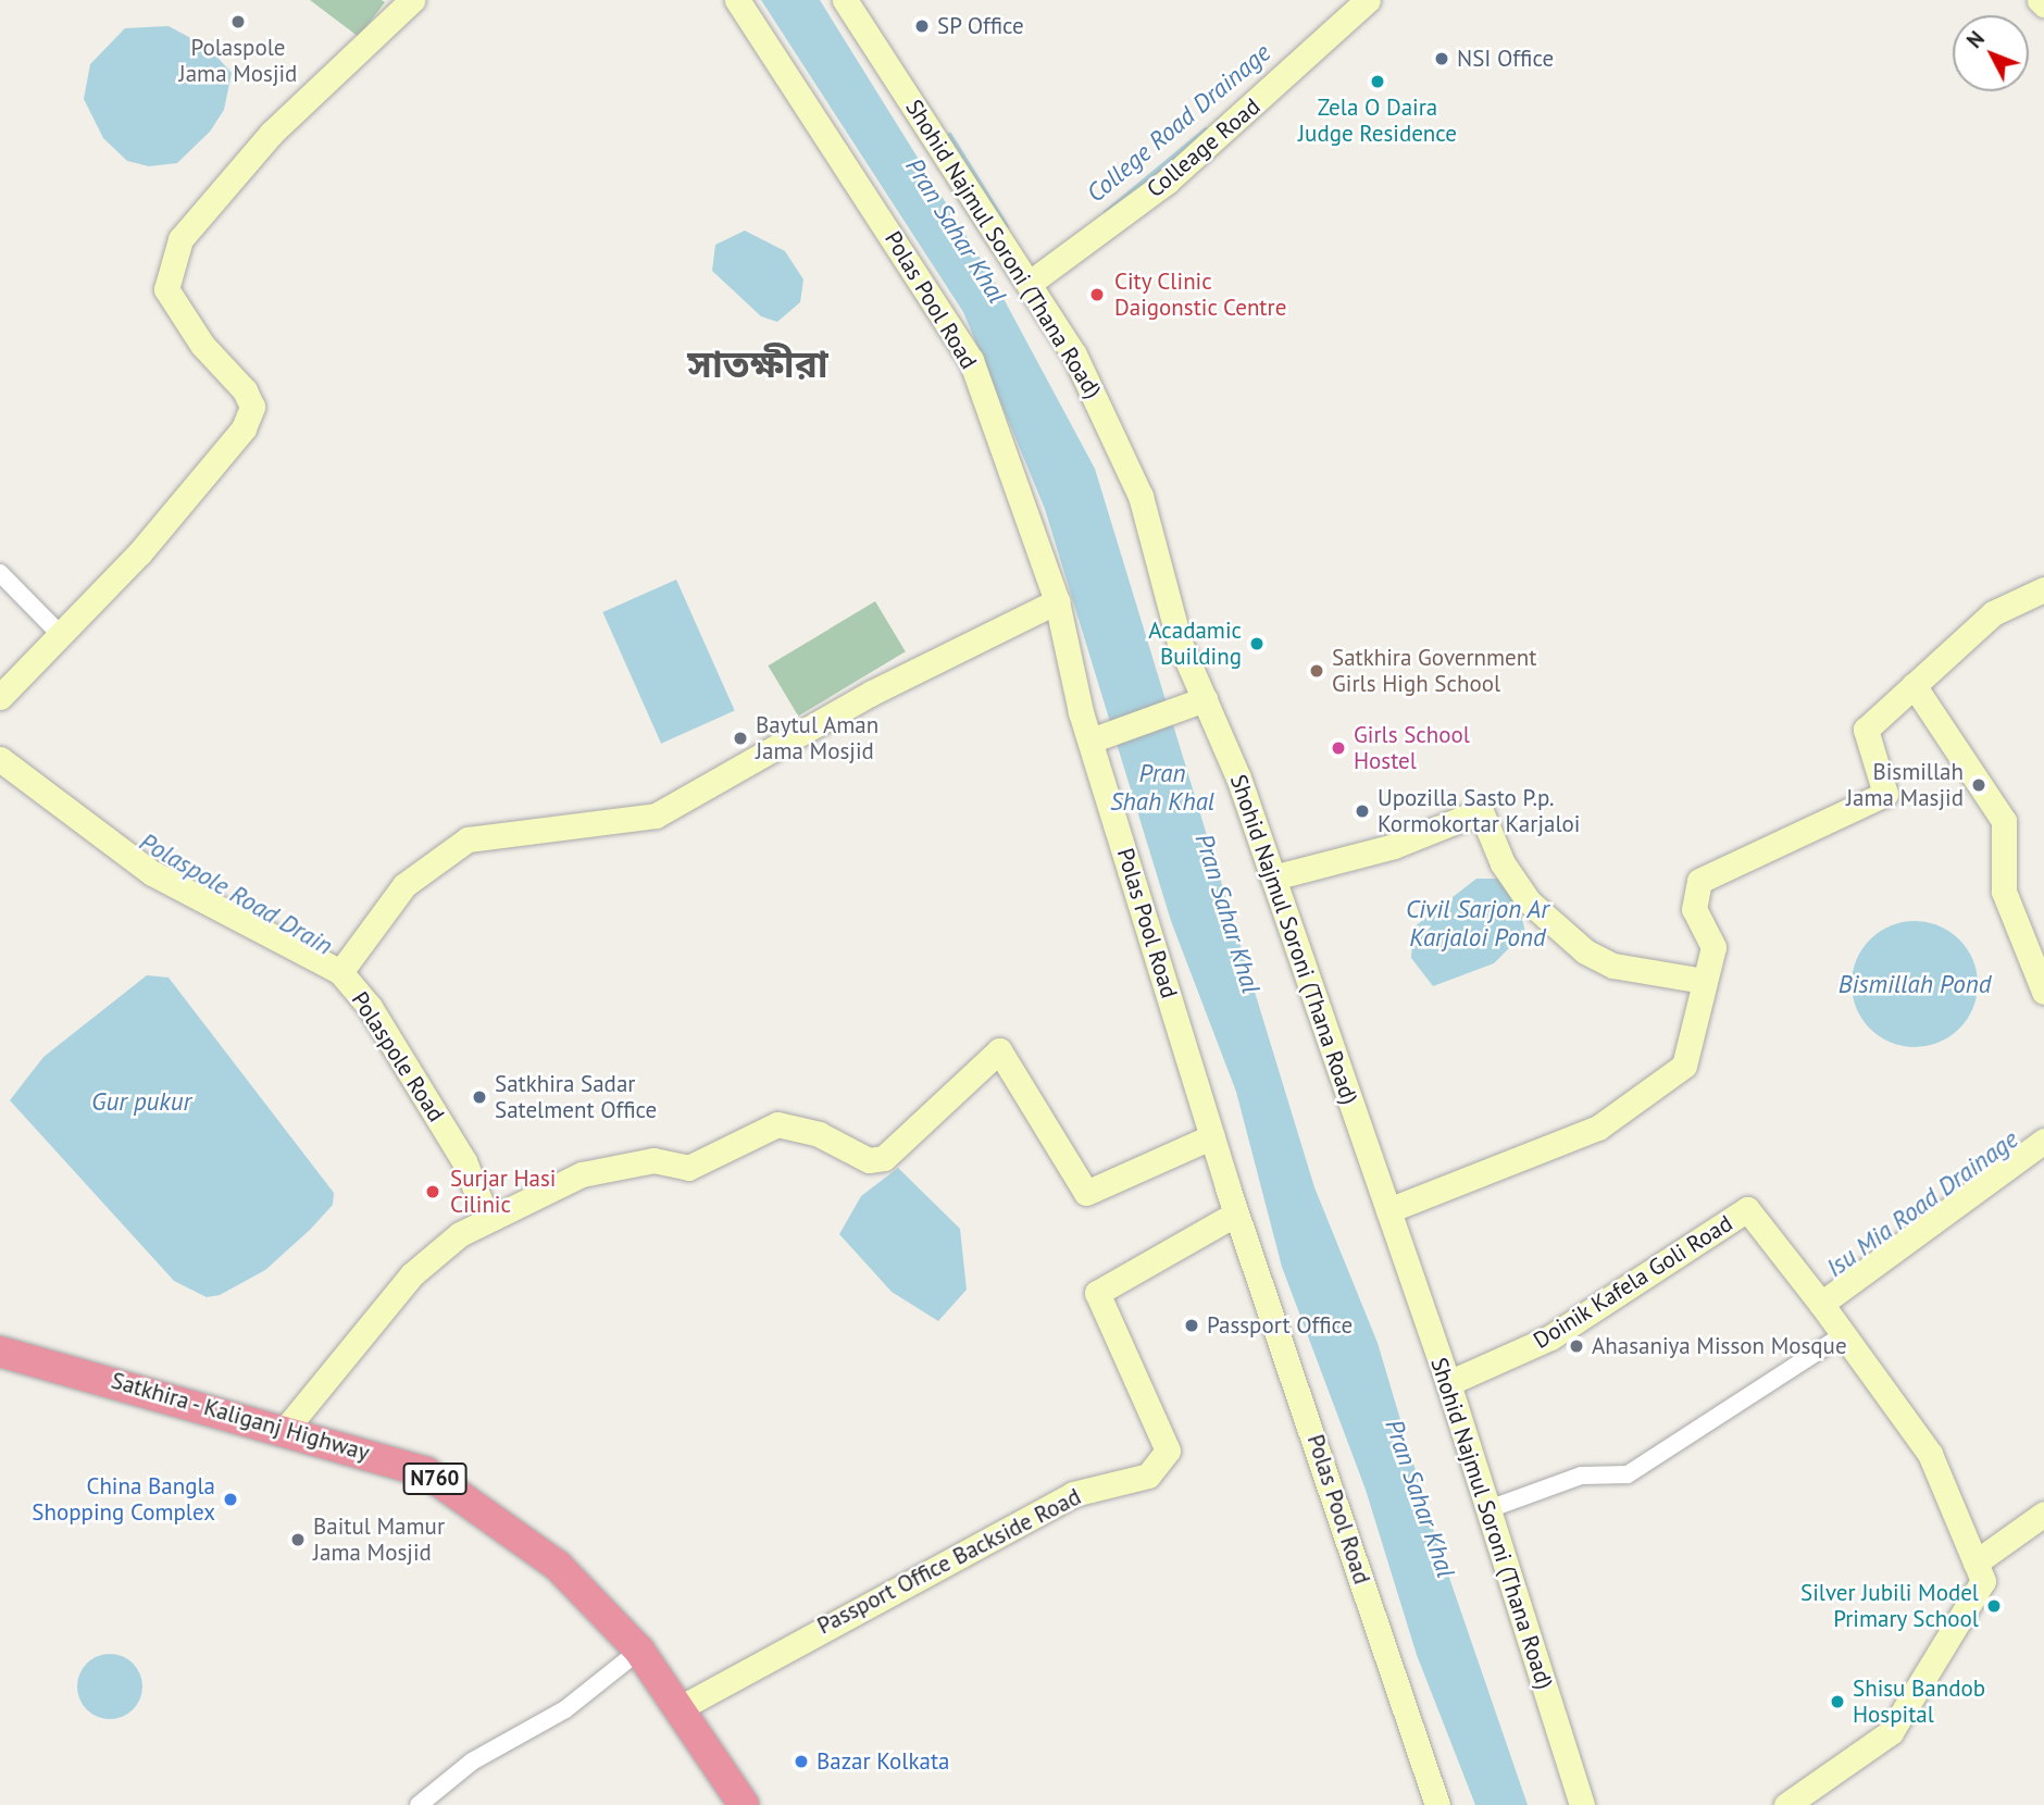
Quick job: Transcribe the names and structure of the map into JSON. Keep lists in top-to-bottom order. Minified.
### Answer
{"streets":{"highway":["Satkhira - Kaliganj Highway","N760"],"street":["Colleage Road","Shohid Najmul Soroni (Thana Road)","Polas Pool Road","Polaspole Road","Doinik Kafela Goli Road","Passport Office Backside Road"]},"crossings":[["Colleage Road","Shohid Najmul Soroni (Thana Road)"],["Shohid Najmul Soroni (Thana Road)","Doinik Kafela Goli Road"],["Polas Pool Road","Passport Office Backside Road"],["Satkhira - Kaliganj Highway","Passport Office Backside Road"]],"districts":["সাতক্ষীরা"],"water":["College Road Drainage","Pran Sahar Khal","Pran Shah Khal","Polaspole Road Drain","Civil Sarjon Ar Karjaloi Pond","Bismillah Pond","Gur pukur","Isu Mia Road Drainage"],"places":["Polaspole Jama Mosjid","SP Office","NSI Office","Zela O Daira Judge Residence","City Clinic Daigonstic Centre","Acadamic Building","Satkhira Government Girls High School","Baytul Aman Jama Mosjid","Girls School Hostel","Bismillah Jama Masjid","Upozilla Sasto P.p. Kormokortar Karjaloi","Satkhira Sadar Satelment Office","Surjar Hasi Cilinic","Passport Office","Ahasaniya Misson Mosque","China Bangla Shopping Complex","Baitul Mamur Jama Mosjid","Silver Jubili Model Primary School","Shisu Bandob Hospital","Bazar Kolkata"],"north":"top left"}
